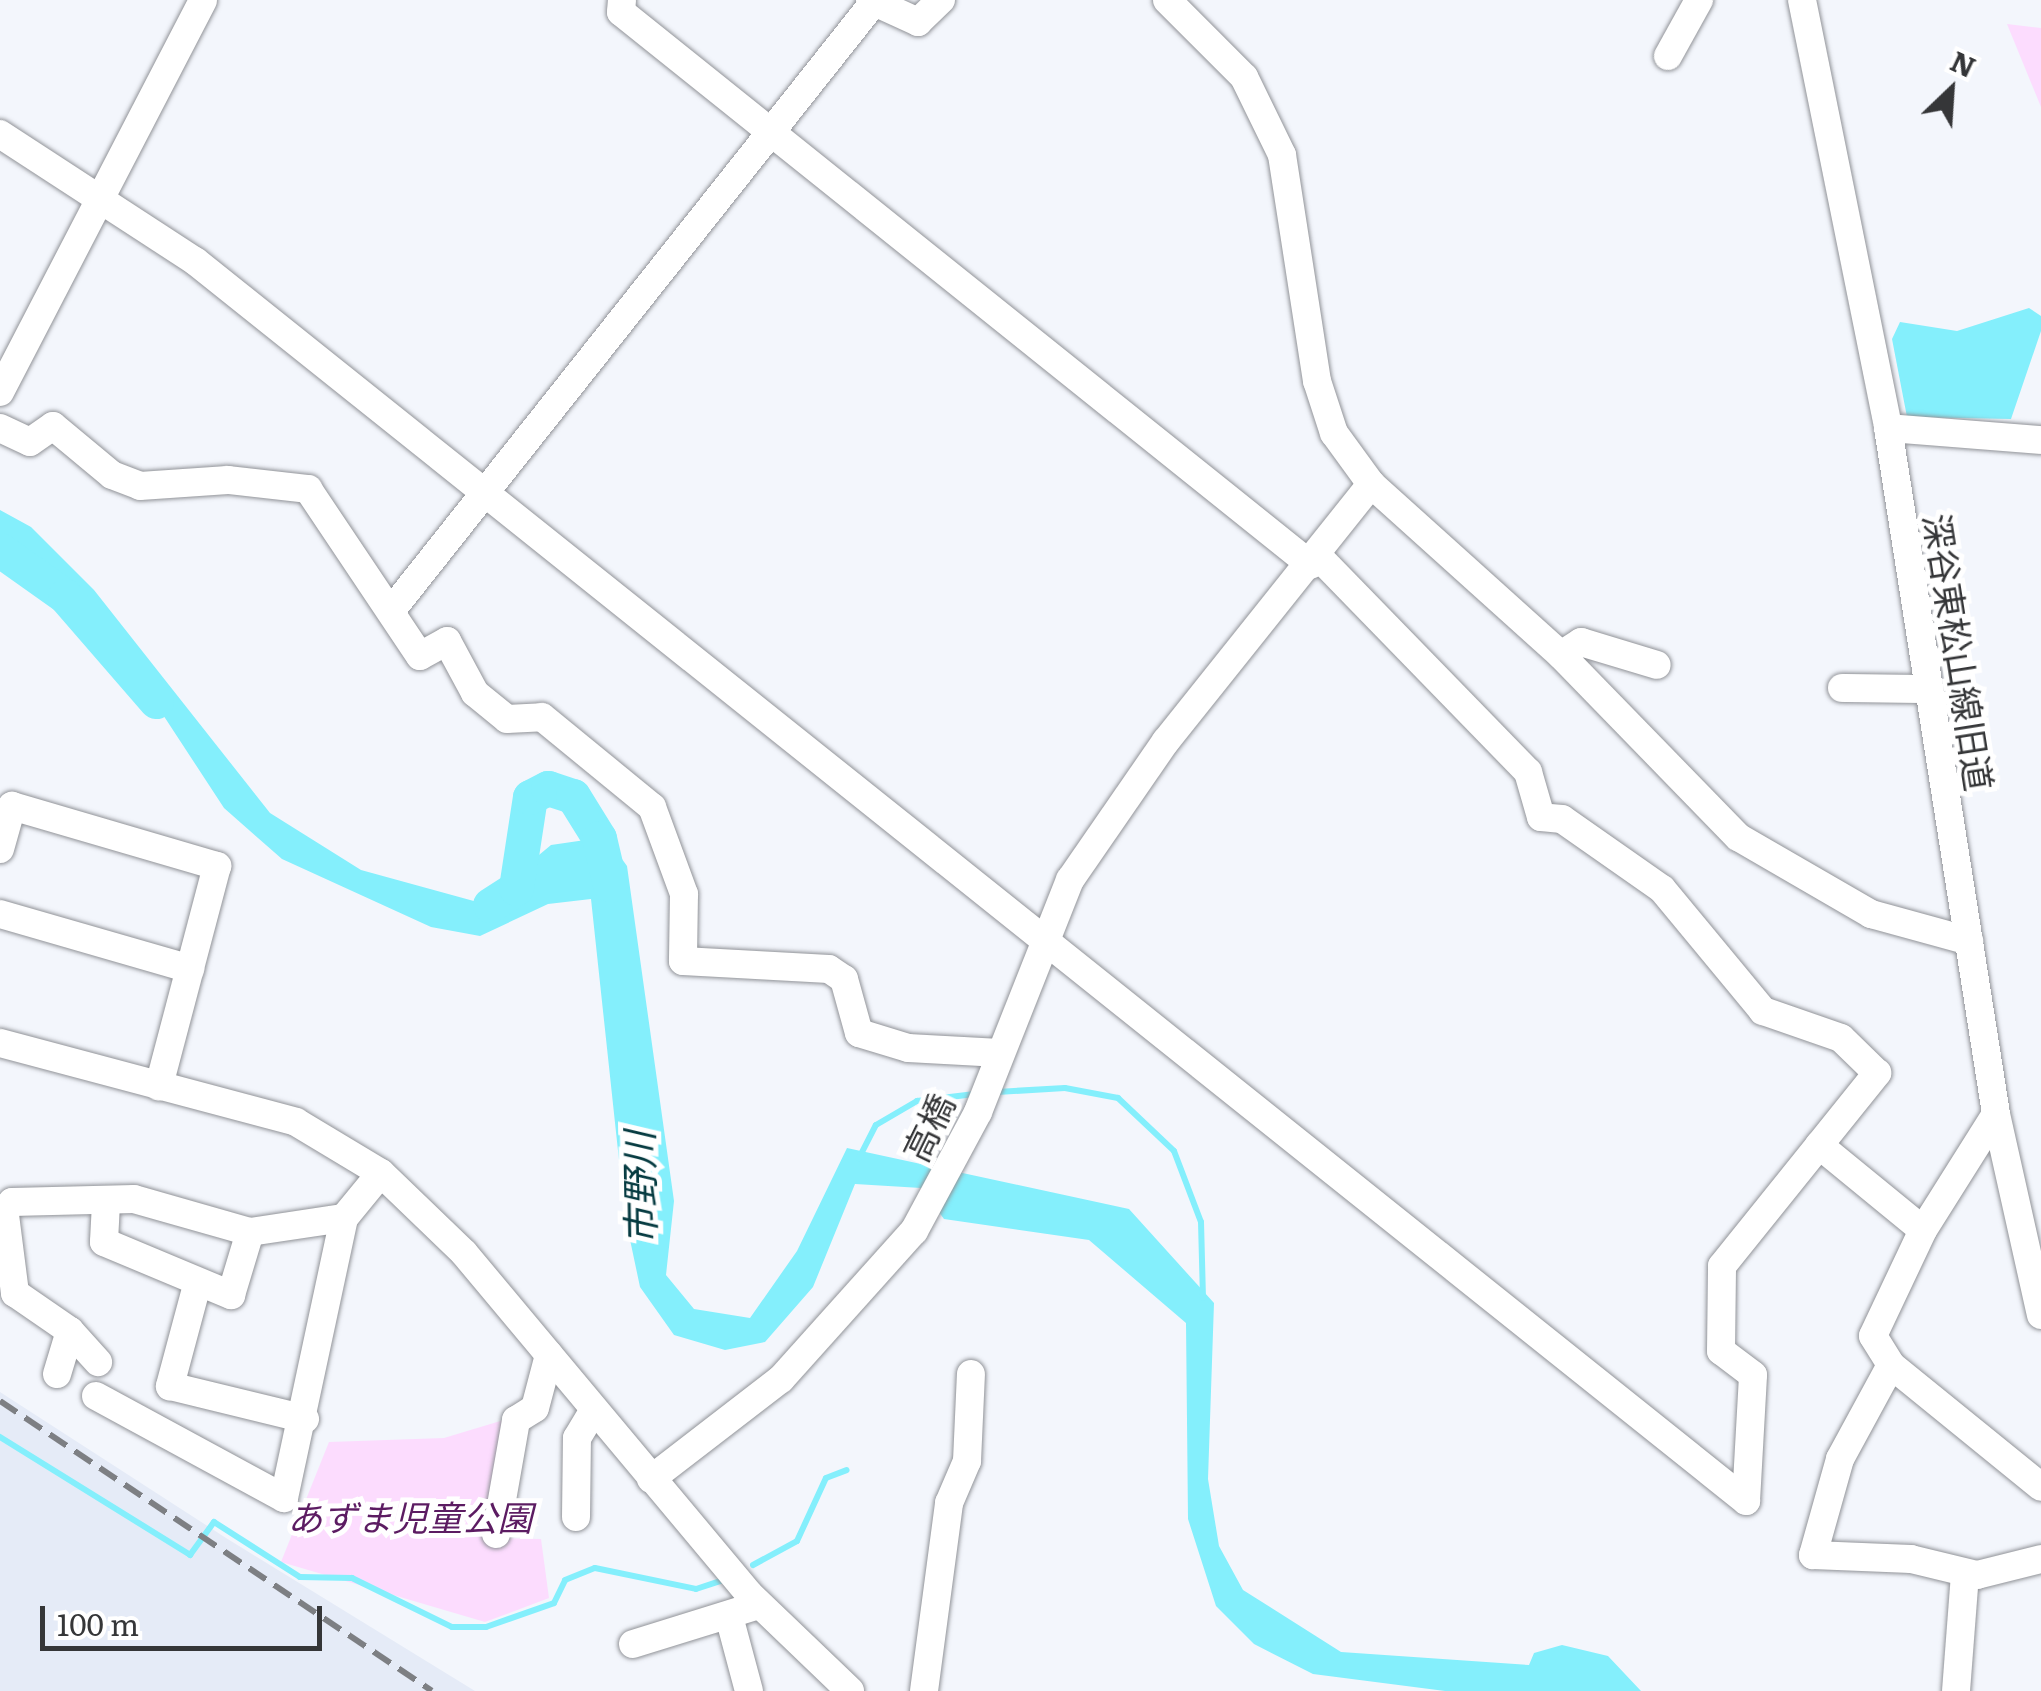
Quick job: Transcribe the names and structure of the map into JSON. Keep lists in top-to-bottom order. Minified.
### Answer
{"streets":{"street":["深谷東松山線旧道","高橋"]},"water":["市野川"],"parks":["あずま児童公園"],"scale_bar":"100 m","north":"top right"}
